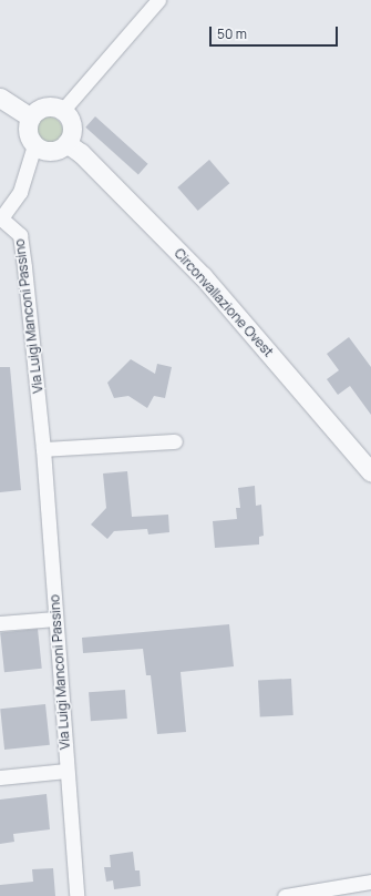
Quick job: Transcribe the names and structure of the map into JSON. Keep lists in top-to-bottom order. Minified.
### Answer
{"streets":{"street":["Circonvallazione Ovest","Via Luigi Manconi Passino"]},"scale_bar":"50 m"}
